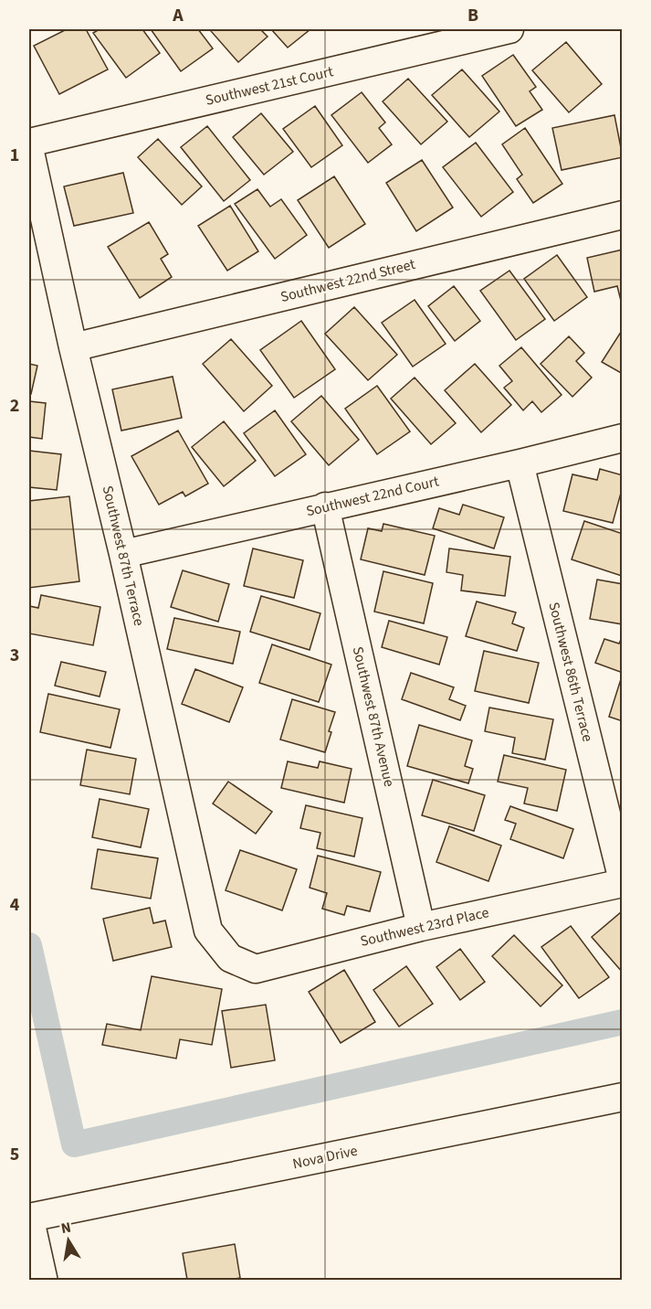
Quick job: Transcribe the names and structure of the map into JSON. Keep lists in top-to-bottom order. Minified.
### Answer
{"streets":{"street":["Southwest 21st Court","Southwest 22nd Street","Southwest 22nd Court","Southwest 87th Terrace","Southwest 86th Terrace","Southwest 87th Avenue","Southwest 23rd Place","Nova Drive"]},"crossings":[["Southwest 22nd Street","Southwest 87th Terrace"],["Southwest 22nd Court","Southwest 87th Terrace"],["Southwest 22nd Court","Southwest 86th Terrace"],["Southwest 22nd Court","Southwest 87th Avenue"],["Southwest 87th Terrace","Southwest 23rd Place"],["Southwest 86th Terrace","Southwest 23rd Place"],["Southwest 87th Avenue","Southwest 23rd Place"]],"north":"top","grid":{"columns":["A","B"],"rows":["1","2","3","4","5"]}}
